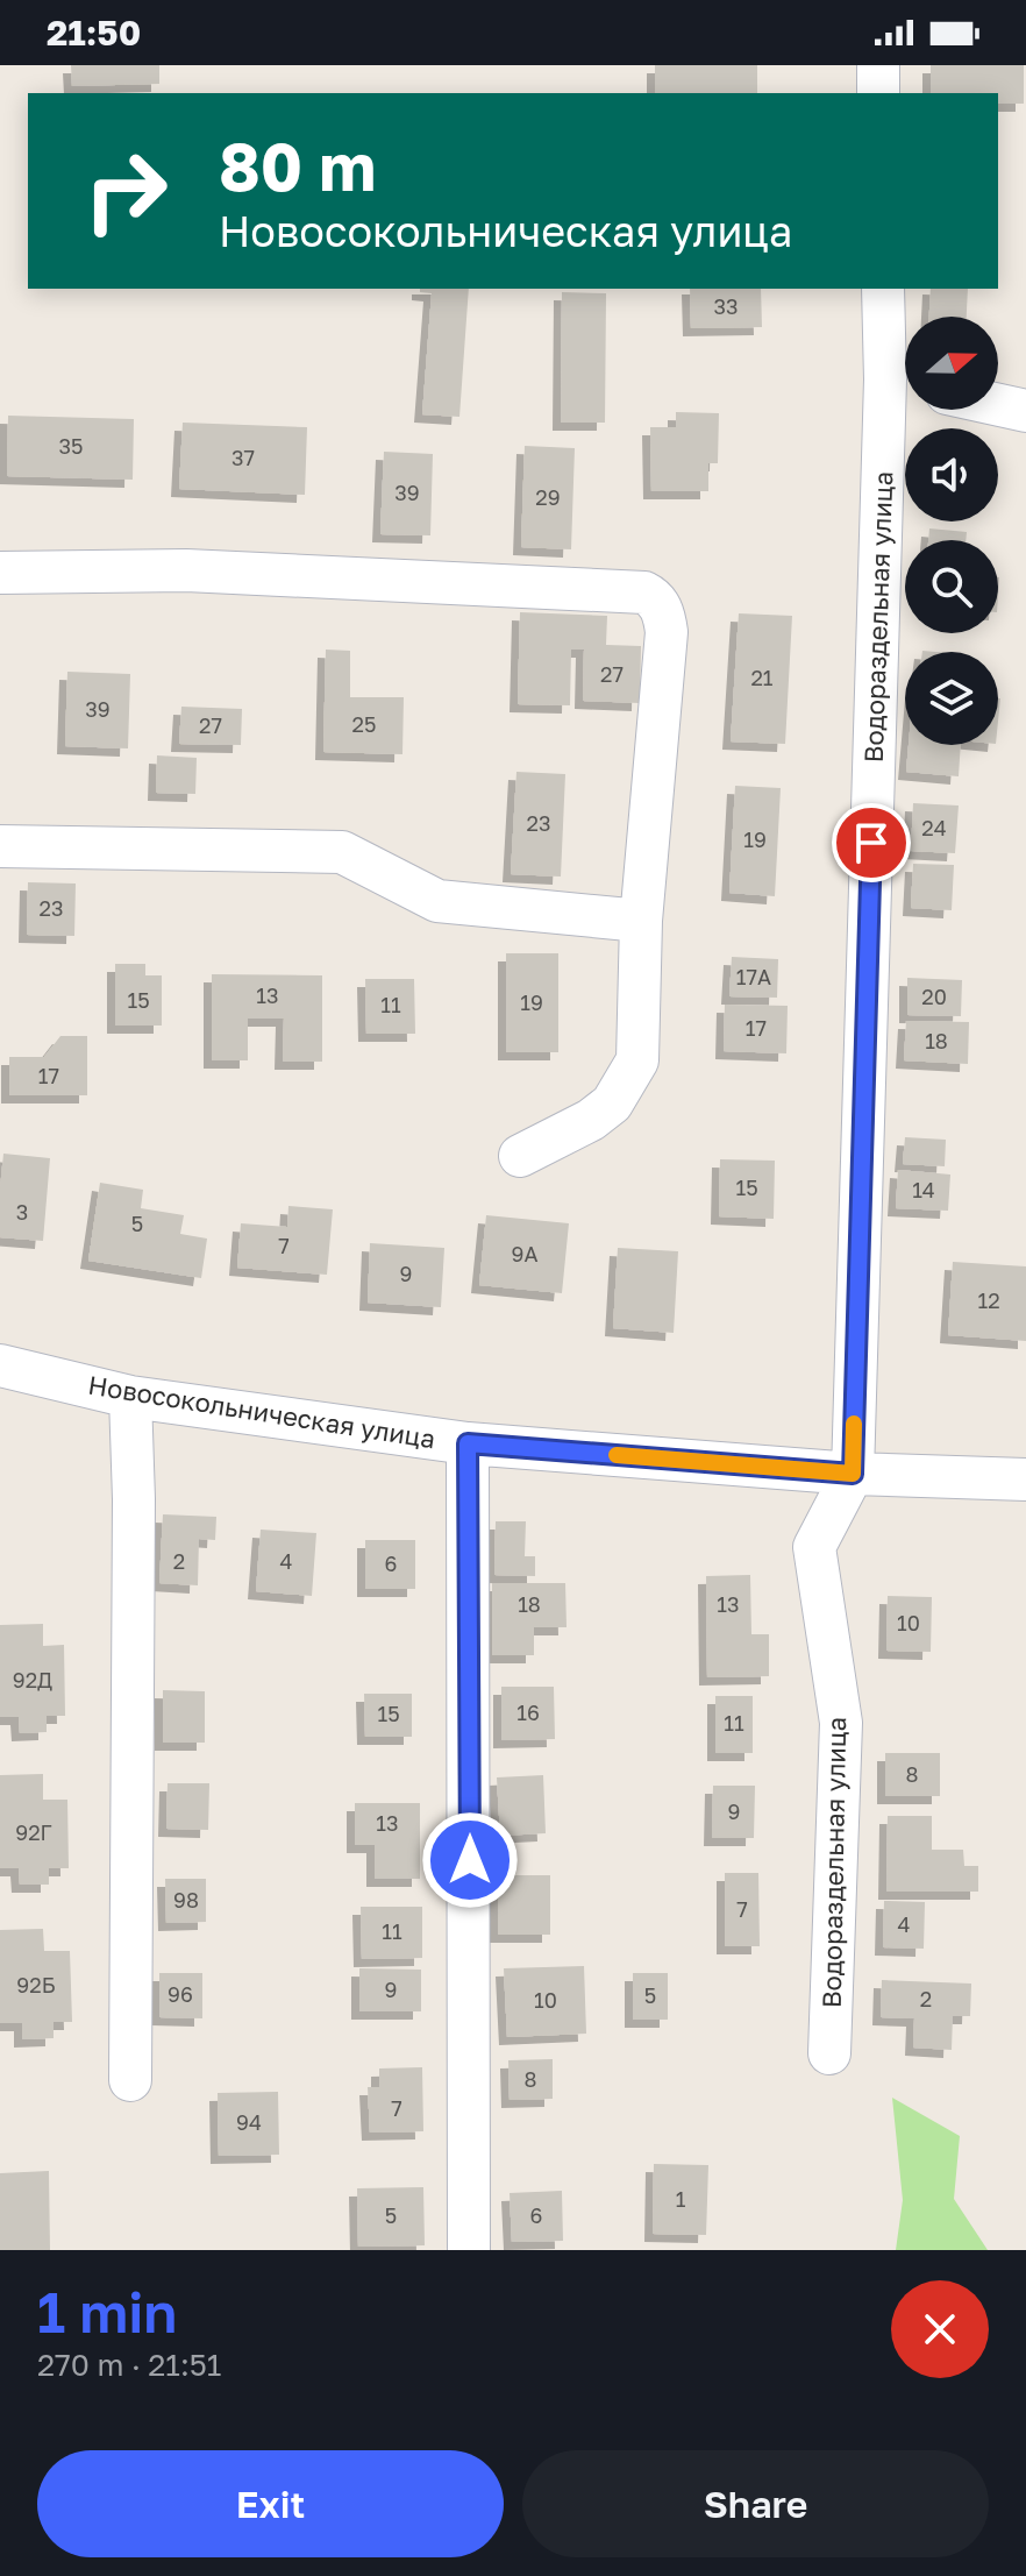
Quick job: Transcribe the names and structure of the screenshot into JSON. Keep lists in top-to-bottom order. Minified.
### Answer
{"streets":{"street":["Водораздельная улица","Новосокольническая улица"]},"crossings":[["Водораздельная улица","Новосокольническая улица"]],"house_numbers":["33","35","37","39","29","27","21","39","25","27","23","24","19","23","17А","13","20","15","19","11","17","18","17","15","14","3","5","7","9А","9","12","2","4","6","18","13","10","92Д","16","15","11","8","9","13","92Г","98","7","4","11","92Б","9","96","5","2","10","8","7","94","1","5","6"],"north":"right","page":{"status":"21:50","turn":["80 m","Новосокольническая улица"],"heading":["1 min","270 m · 21:51"],"buttons":["Exit","Share"]}}
